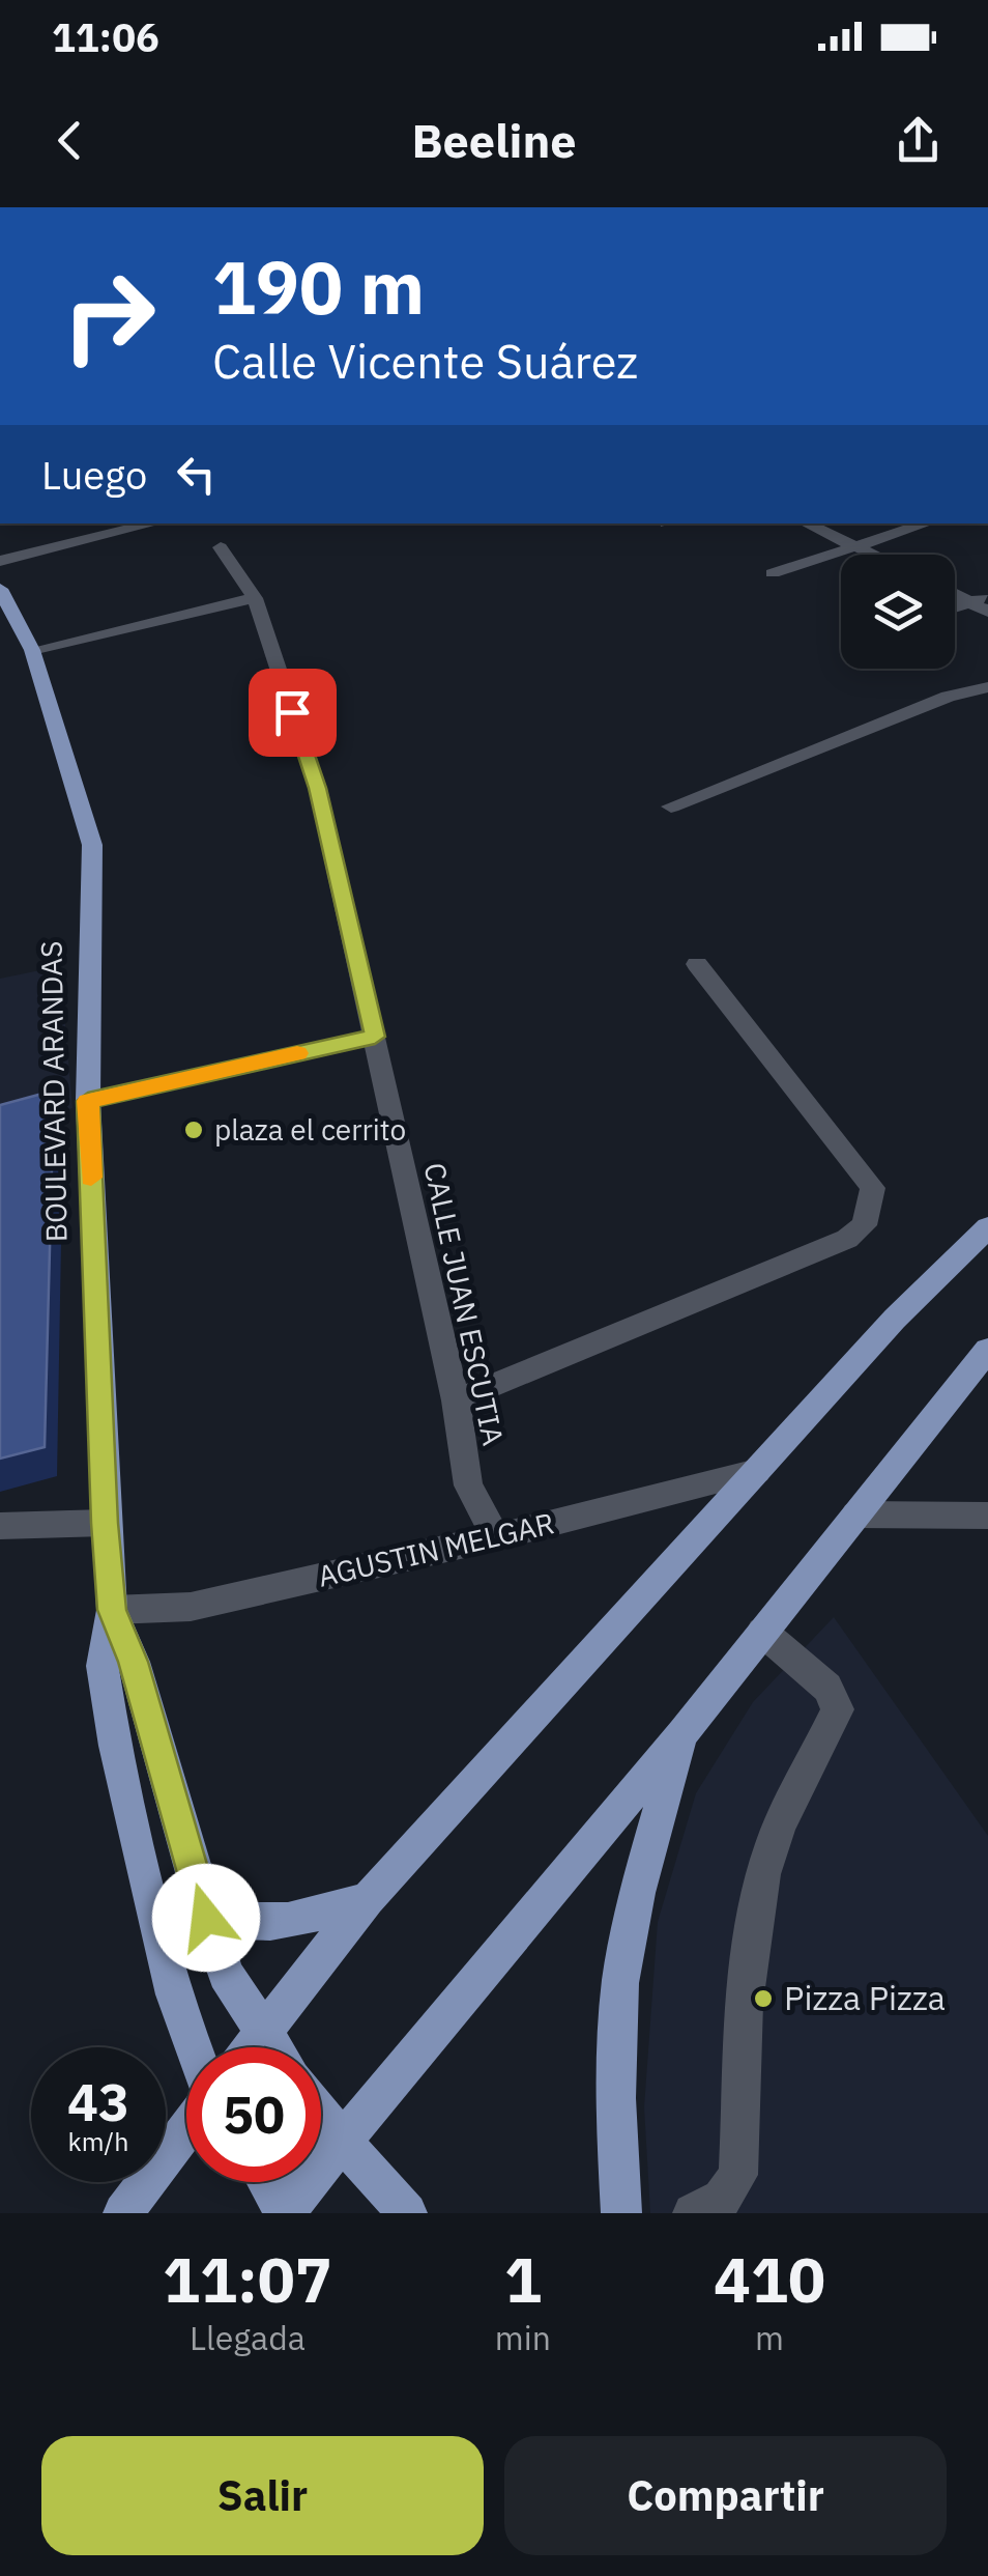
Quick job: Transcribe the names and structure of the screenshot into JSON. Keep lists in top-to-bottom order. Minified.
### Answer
{"streets":{"main road":["BOULEVARD ARANDAS"],"street":["CALLE JUAN ESCUTIA","AGUSTIN MELGAR"]},"crossings":[["BOULEVARD ARANDAS","AGUSTIN MELGAR"],["CALLE JUAN ESCUTIA","AGUSTIN MELGAR"]],"places":["plaza el cerrito","Pizza Pizza"],"page":{"status":"11:06","header":"Beeline","turn":["190 m","Calle Vicente Suárez"],"then":"Luego","speed":"43 km/h","limit":"50","eta":["11:07","Llegada","1","min","410","m"],"buttons":["Salir","Compartir"]}}
